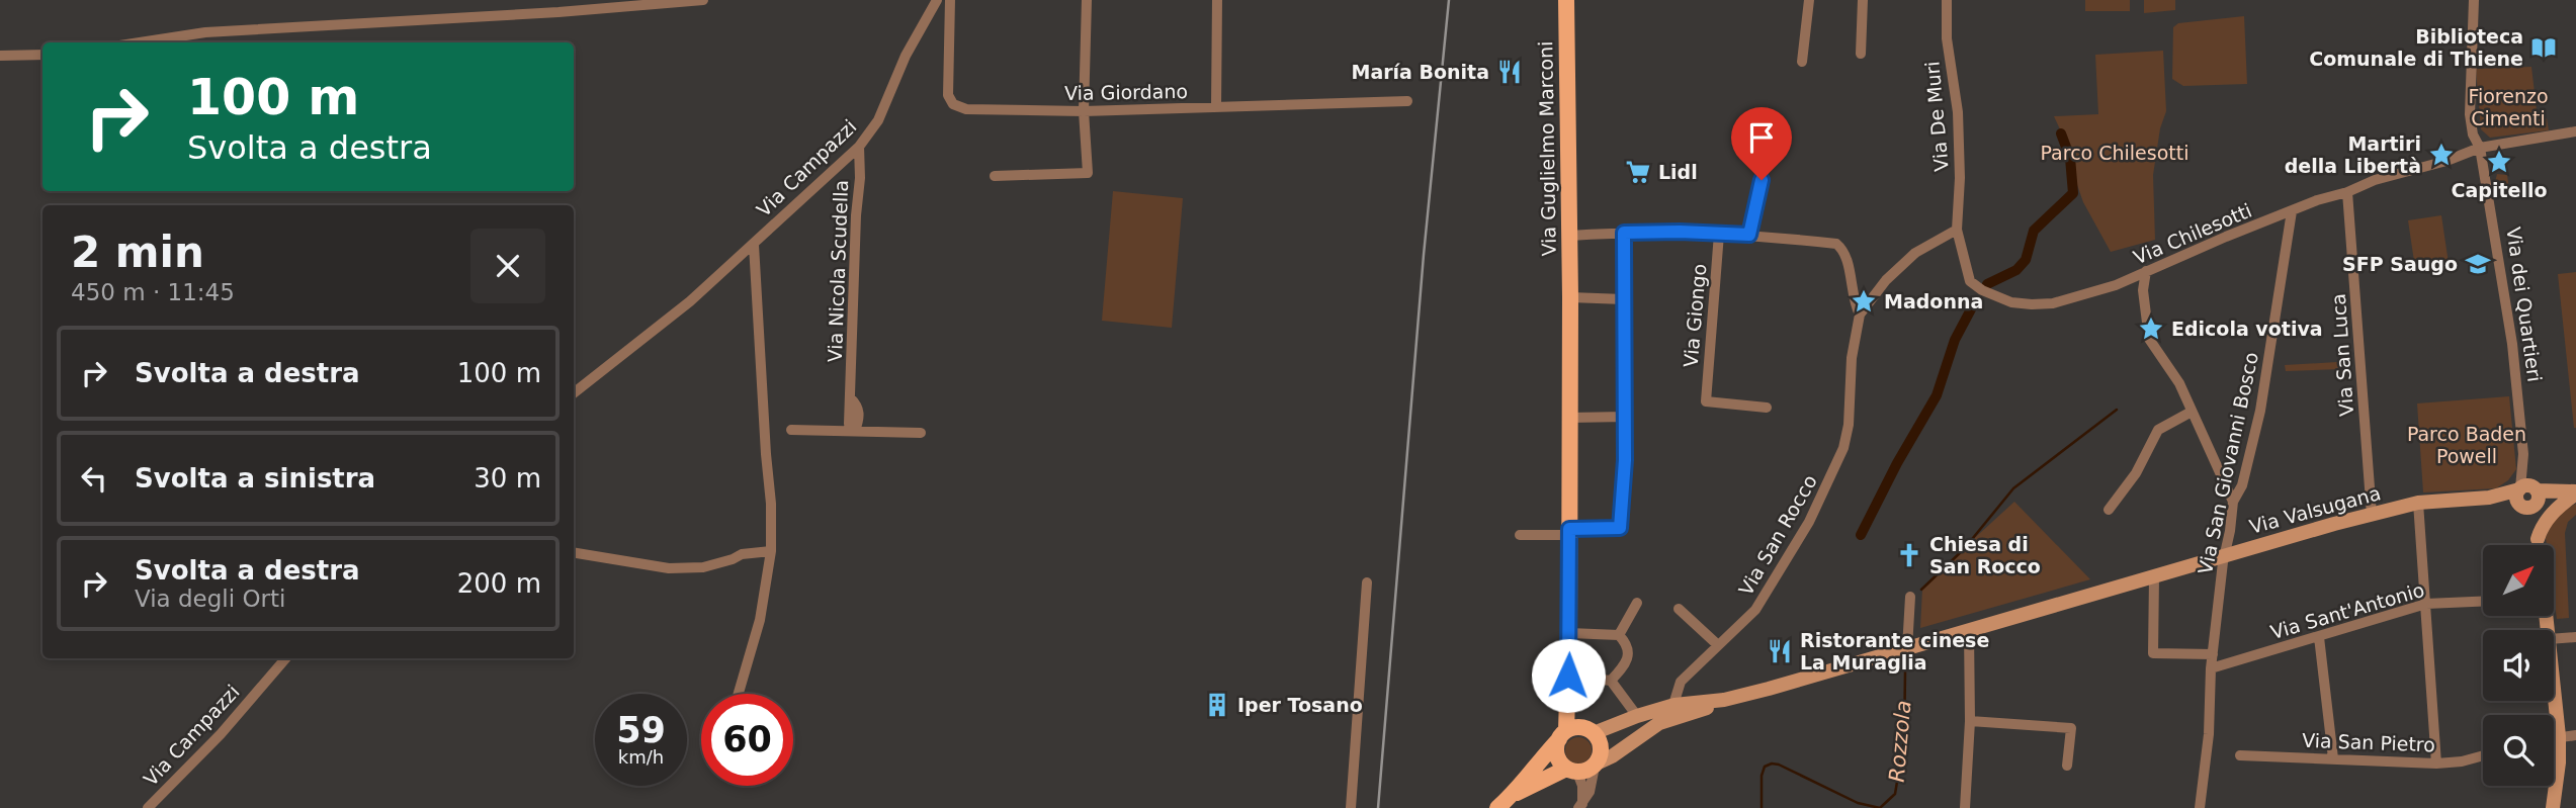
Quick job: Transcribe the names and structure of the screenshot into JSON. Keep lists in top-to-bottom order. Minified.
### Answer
{"streets":{"main road":["Via Guglielmo Marconi","Via dei Quartieri","Via Valsugana"],"street":["Via Giordano","Via De Muri","Via Campazzi","Via Chilesotti","Via Nicola Scudella","Via Giongo","Via San Luca","Via San Giovanni Bosco","Via San Rocco","Via Sant'Antonio","Via San Pietro"]},"crossings":[["Via De Muri","Via Chilesotti"],["Via De Muri","Via San Rocco"],["Via Guglielmo Marconi","Via Valsugana"],["Via Campazzi","Via Nicola Scudella"],["Via Chilesotti","Via dei Quartieri"],["Via Chilesotti","Via San Luca"],["Via Chilesotti","Via San Giovanni Bosco"],["Via Chilesotti","Via San Rocco"],["Via dei Quartieri","Via Valsugana"],["Via San Luca","Via Valsugana"],["Via San Giovanni Bosco","Via Valsugana"],["Via San Giovanni Bosco","Via Sant'Antonio"],["Via Valsugana","Via San Rocco"]],"water":["Rozzola"],"parks":["Fiorenzo Cimenti","Parco Chilesotti","Parco Baden Powell"],"places":{"library":["Biblioteca Comunale di Thiene"],"restaurant":["María Bonita","Ristorante cinese La Muraglia"],"place":["Martiri della Libertà","Capitello","Madonna","Edicola votiva"],"supermarket":["Lidl"],"school or university":["SFP Saugo"],"church":["Chiesa di San Rocco"],"building":["Iper Tosano"]},"north":"top right","page":{"turn":["100 m","Svolta a destra"],"heading":["2 min","450 m · 11:45"],"list":[{"name":"Svolta a destra","value":"100 m"},{"name":"Svolta a sinistra","value":"30 m"},{"name":"Svolta a destra","note":"Via degli Orti","value":"200 m"}],"speed":"59 km/h","limit":"60"}}
